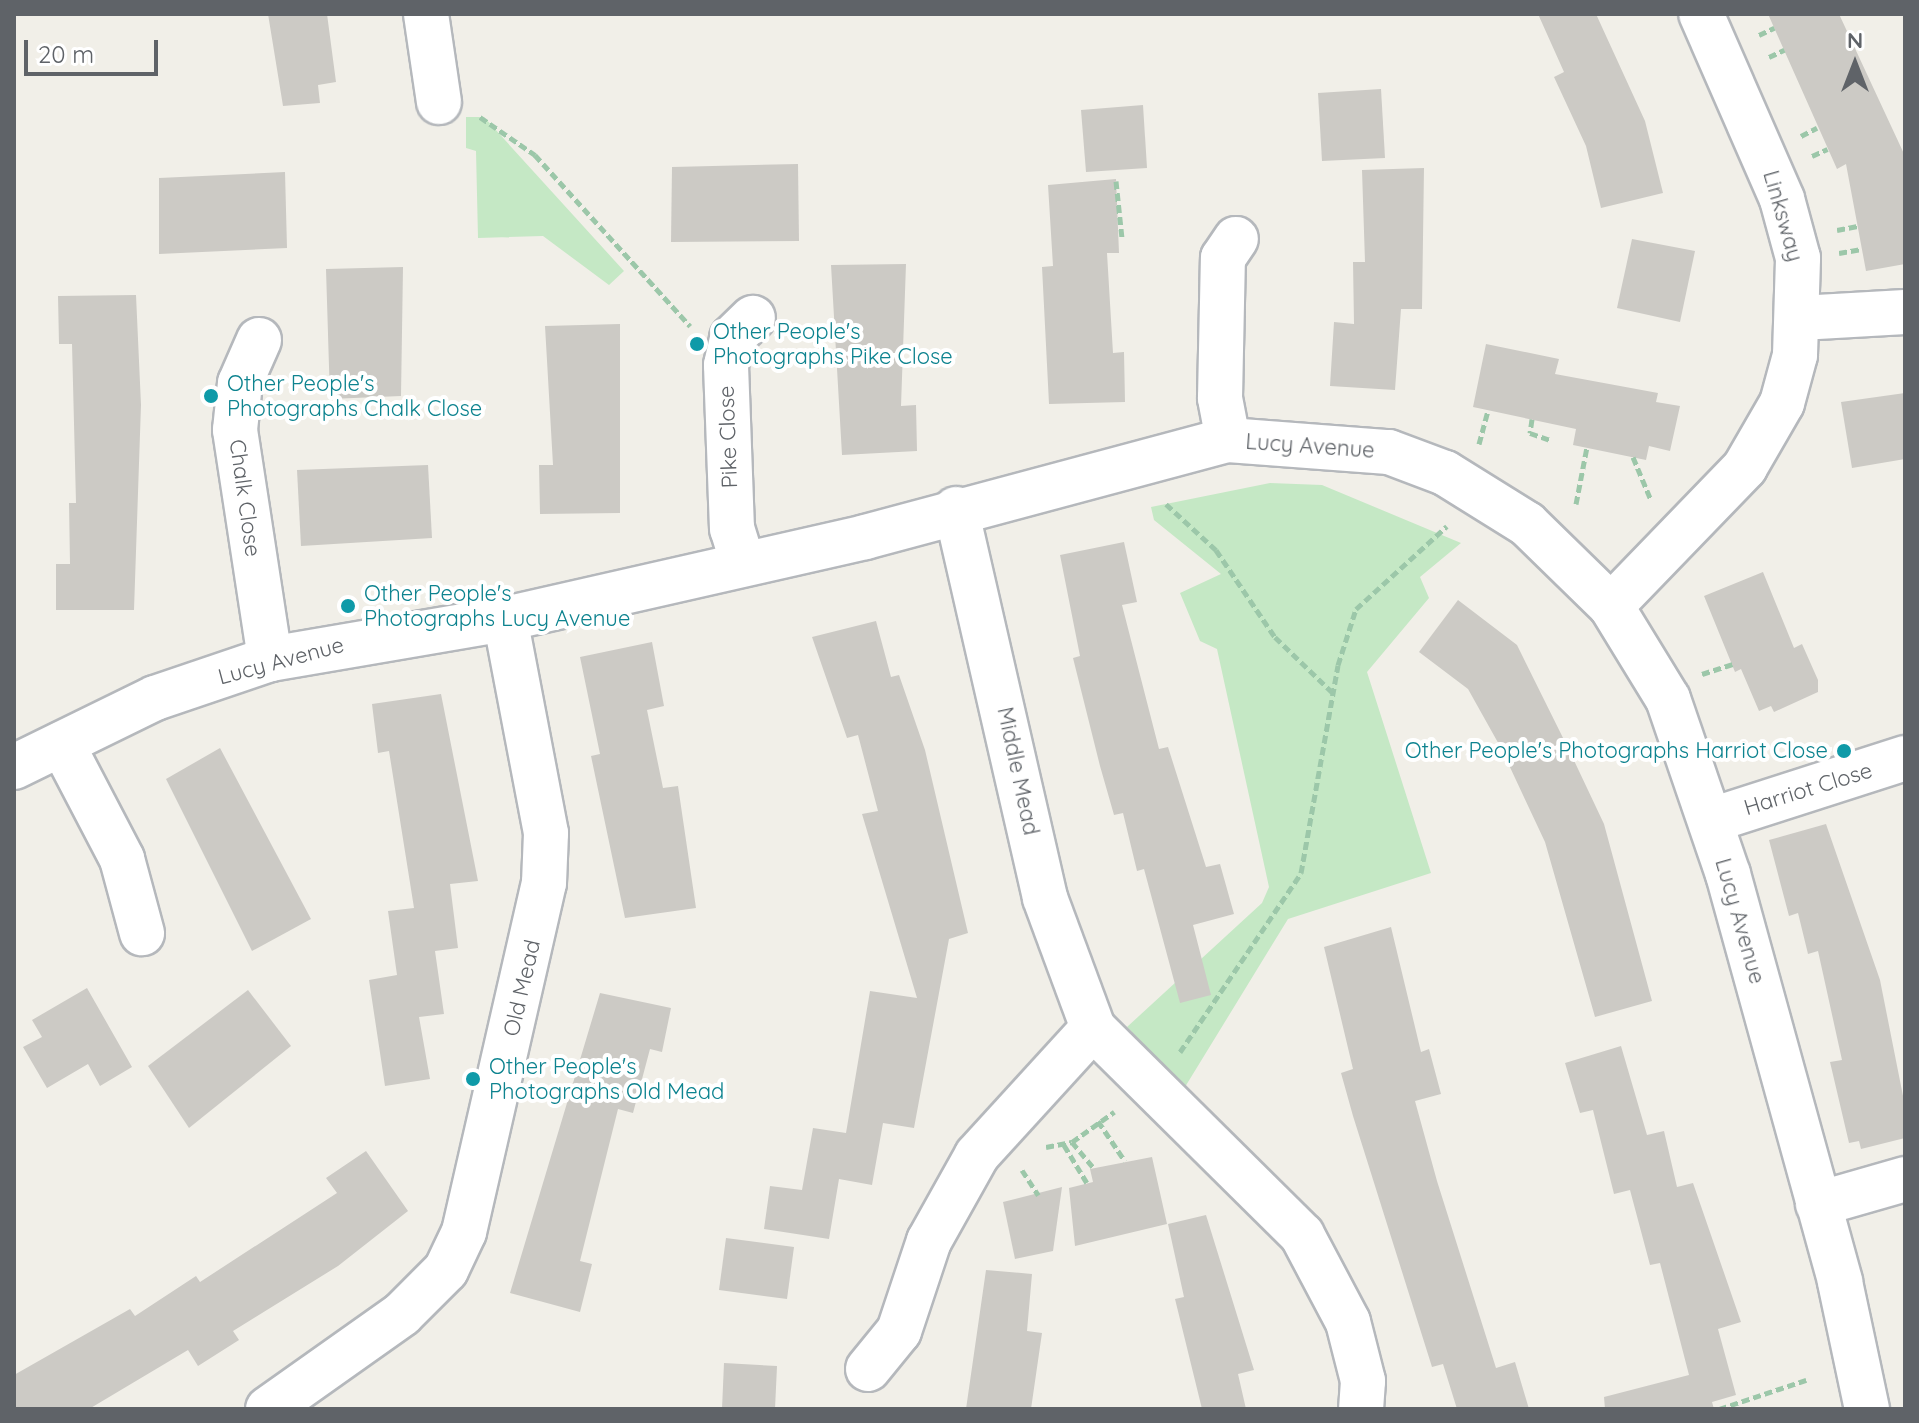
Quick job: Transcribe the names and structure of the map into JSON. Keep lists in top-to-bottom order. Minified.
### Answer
{"streets":{"street":["Linksway","Pike Close","Lucy Avenue","Chalk Close","Middle Mead","Harriot Close","Old Mead"]},"crossings":[["Linksway","Lucy Avenue"],["Pike Close","Lucy Avenue"],["Lucy Avenue","Chalk Close"],["Lucy Avenue","Middle Mead"],["Lucy Avenue","Harriot Close"],["Lucy Avenue","Old Mead"]],"places":["Other People's Photographs Pike Close","Other People's Photographs Chalk Close","Other People's Photographs Lucy Avenue","Other People's Photographs Harriot Close","Other People's Photographs Old Mead"],"scale_bar":"20 m","north":"top"}
